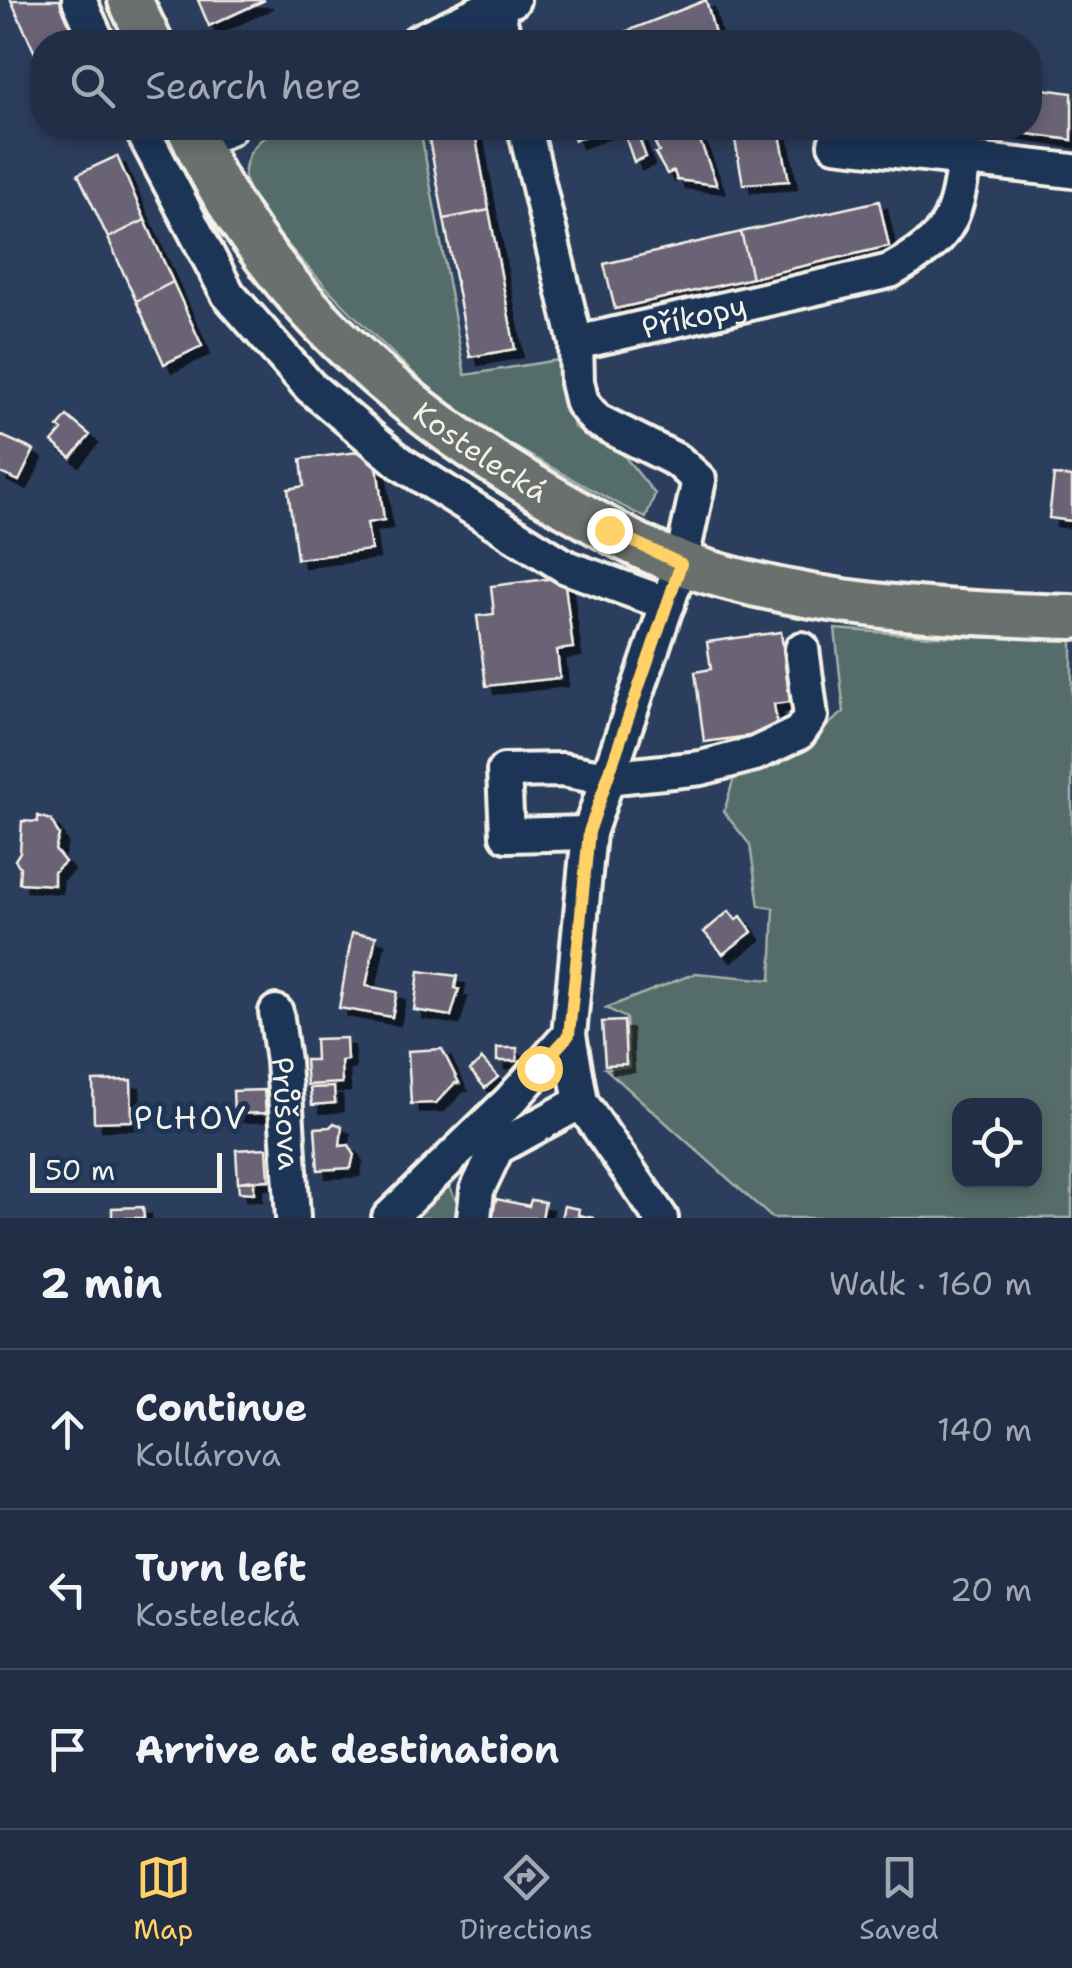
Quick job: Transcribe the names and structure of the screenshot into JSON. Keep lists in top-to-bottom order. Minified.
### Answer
{"streets":{"main road":["Kostelecká"],"street":["Příkopy","Průšova"]},"districts":["PLHOV"],"scale_bar":"50 m","page":{"search":"Search here","scale":"50 m","heading":["2 min","Walk · 160 m"],"list":[["Continue","Kollárova","140 m"],["Turn left","Kostelecká","20 m"],"Arrive at destination"],"nav":["Map","Directions","Saved"]}}
